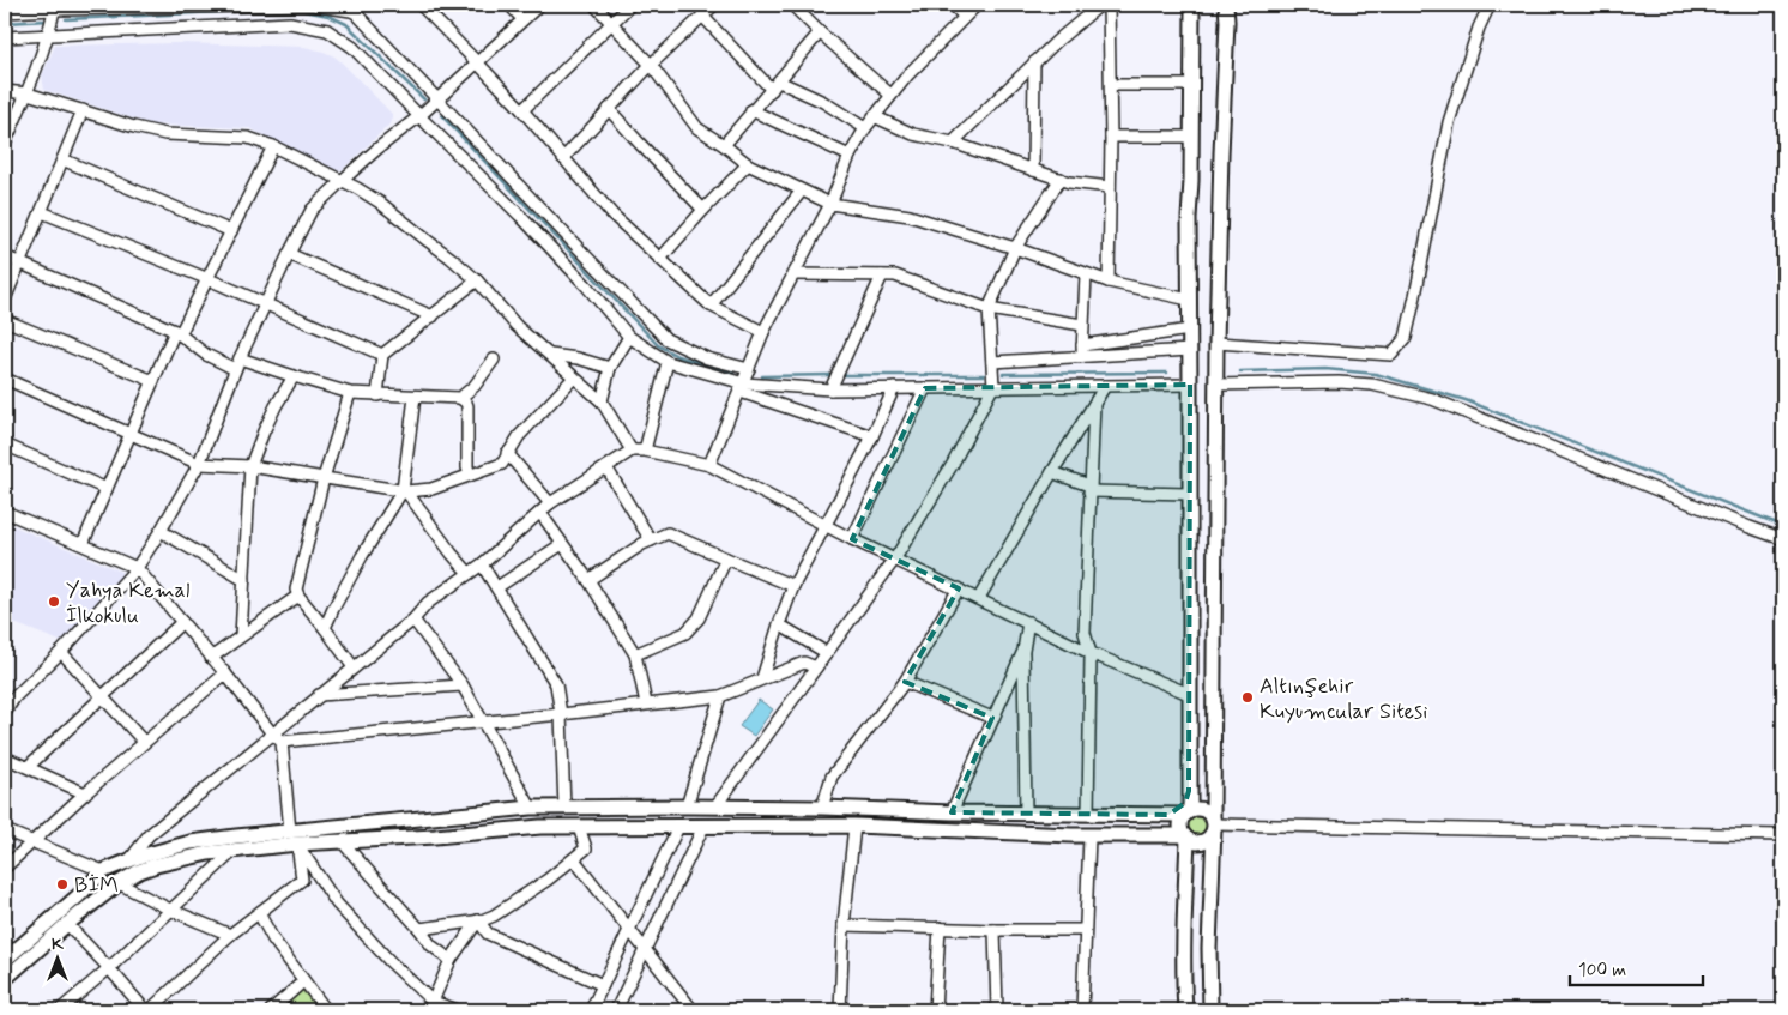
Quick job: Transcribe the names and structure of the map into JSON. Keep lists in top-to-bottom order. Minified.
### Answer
{"places":["Yahya Kemal İlkokulu","Altınşehir Kuyumcular Sitesi","BİM"],"scale_bar":"100 m","north":"top"}
